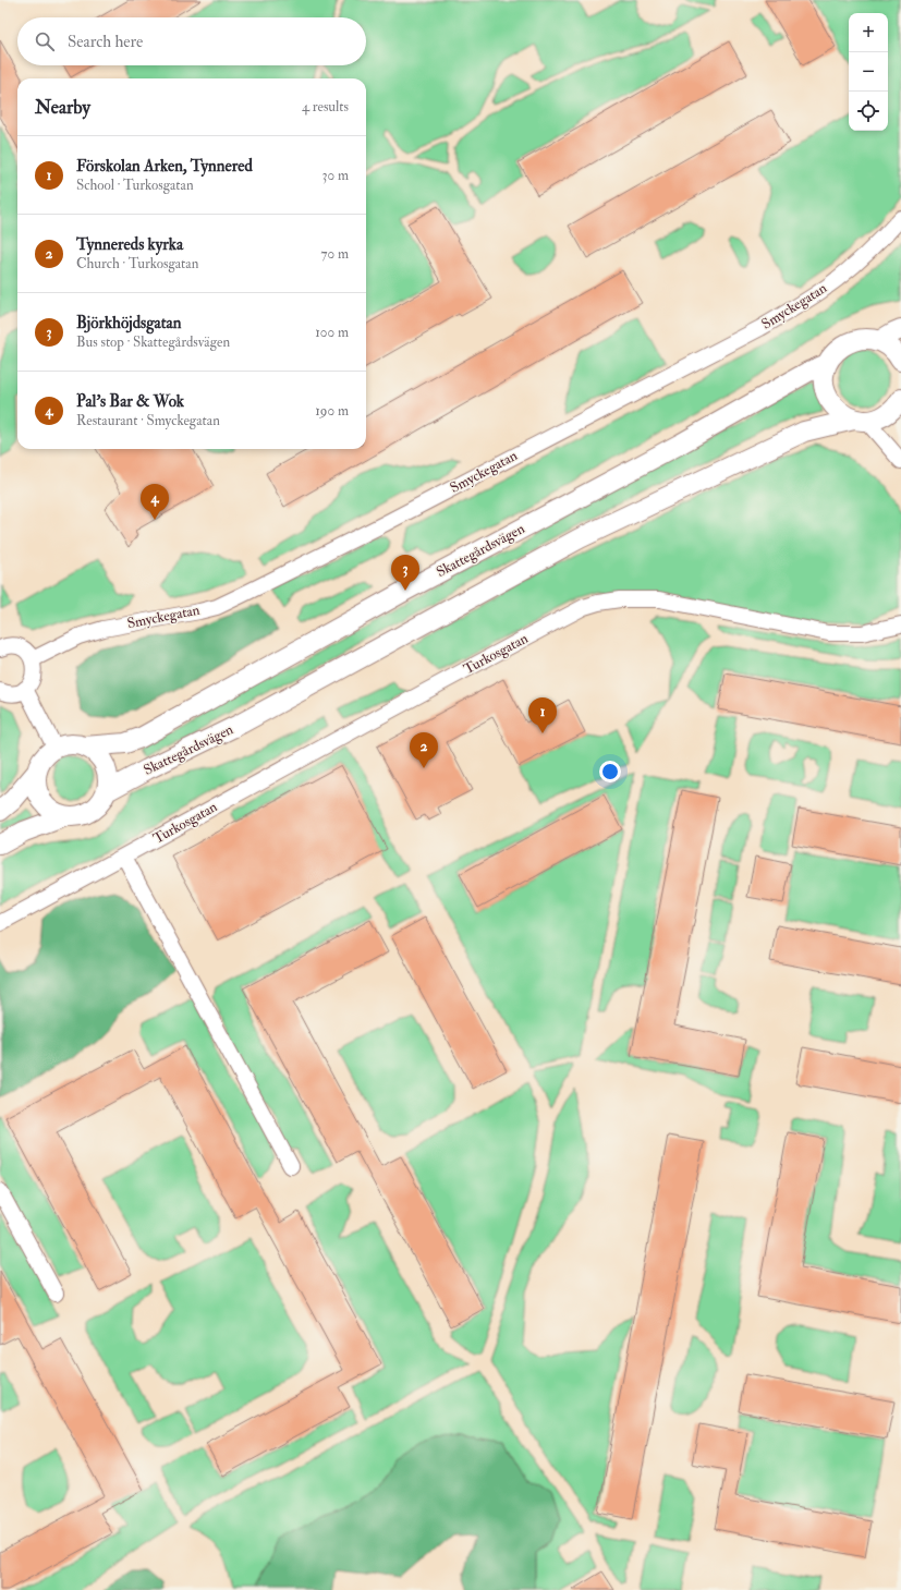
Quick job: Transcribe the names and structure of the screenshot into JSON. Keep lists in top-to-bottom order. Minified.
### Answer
{"streets":{"street":["Smyckegatan","Skattegårdsvägen","Turkosgatan"]},"page":{"map_buttons":["+","−"],"search":"Search here","heading":["Nearby","4 results"],"list":[{"mark":"1","name":"Förskolan Arken, Tynnered","note":"School · Turkosgatan","value":"30 m"},{"mark":"2","name":"Tynnereds kyrka","note":"Church · Turkosgatan","value":"70 m"},{"mark":"3","name":"Björkhöjdsgatan","note":"Bus stop · Skattegårdsvägen","value":"100 m"},{"mark":"4","name":"Pal's Bar & Wok","note":"Restaurant · Smyckegatan","value":"190 m"}],"pins":["4","3","1","2"]}}
